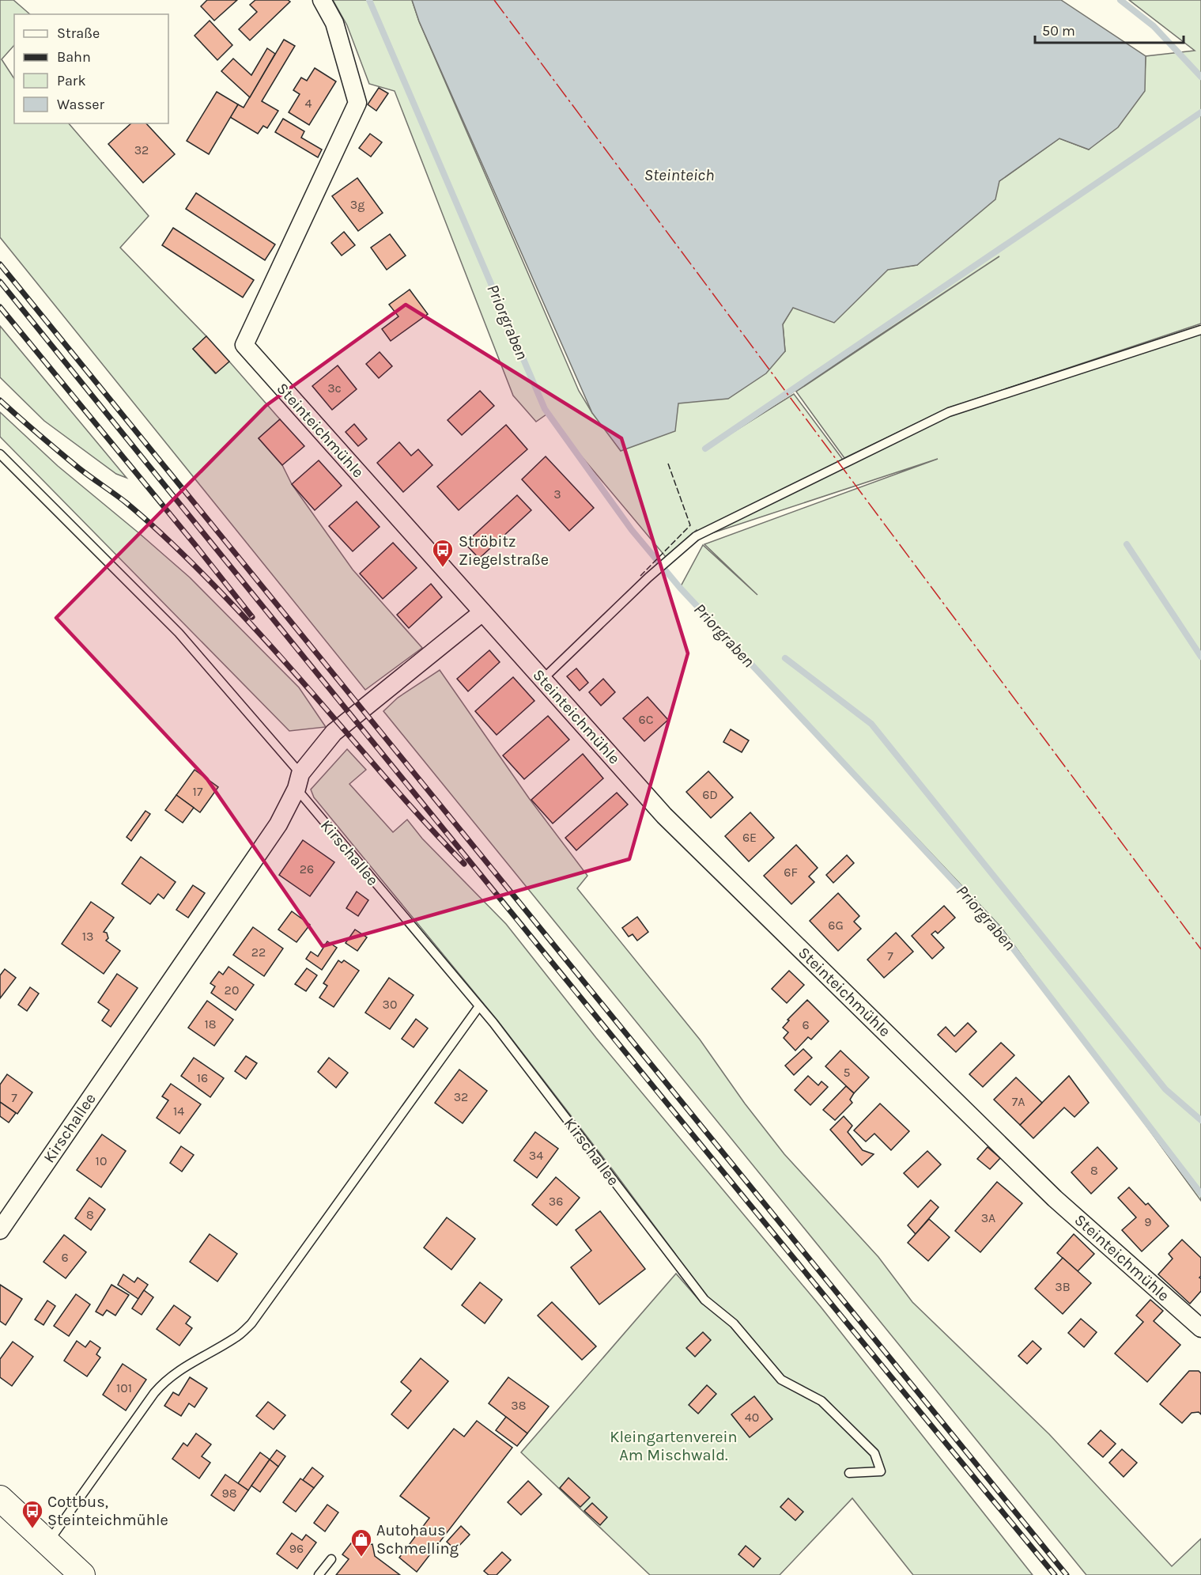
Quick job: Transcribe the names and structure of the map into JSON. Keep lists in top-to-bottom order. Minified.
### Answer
{"streets":{"street":["Steinteichmühle","Kirschallee"]},"crossings":[["Steinteichmühle","Kirschallee"]],"water":["Steinteich","Priorgraben"],"parks":["Kleingartenverein Am Mischwald."],"places":{"bus stop":["Ströbitz Ziegelstraße","Cottbus, Steinteichmühle"],"shop":["Autohaus Schmelling"]},"house_numbers":["4","32","3g","3c","3","6C","17","6D","6E","26","6F","6G","13","22","7","20","30","18","6","5","16","32","7","7A","14","34","10","8","36","8","3A","9","6","3B","101","38","40","98","96"],"legend":["Straße","Bahn","Park","Wasser"],"scale_bar":"50 m"}
